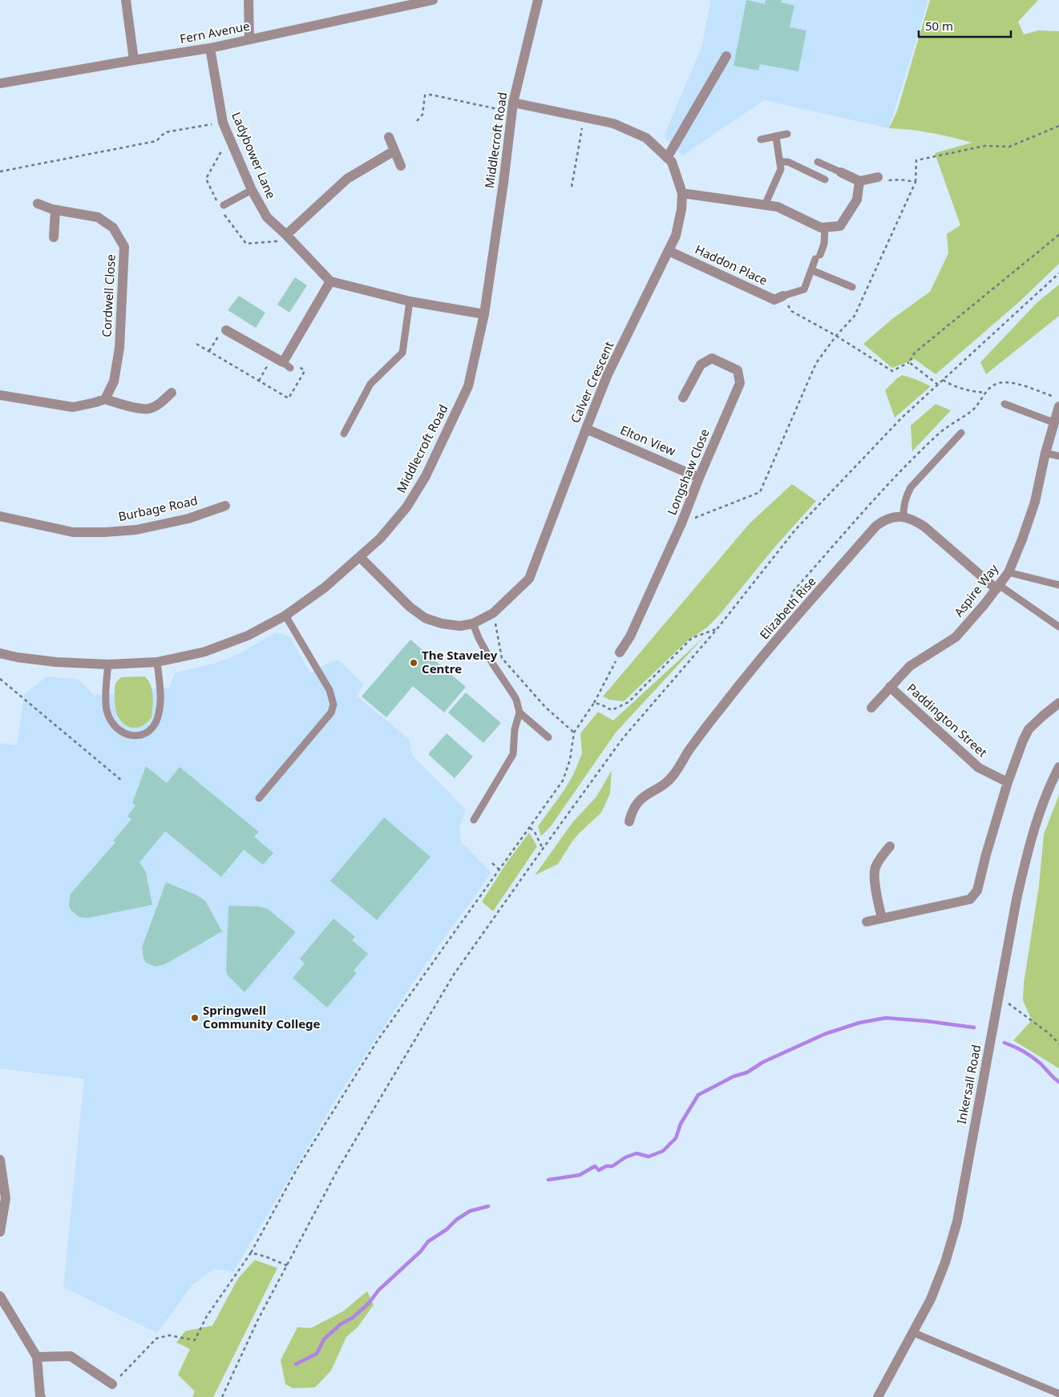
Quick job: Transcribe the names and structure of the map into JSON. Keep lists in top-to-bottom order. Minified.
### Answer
{"streets":{"street":["Fern Avenue","Middlecroft Road","Ladybower Lane","Haddon Place","Cordwell Close","Calver Crescent","Elton View","Longshaw Close","Burbage Road","Aspire Way","Elizabeth Rise","Paddington Street","Inkersall Road"]},"crossings":[["Fern Avenue","Ladybower Lane"],["Middlecroft Road","Calver Crescent"],["Haddon Place","Calver Crescent"],["Calver Crescent","Elton View"],["Elton View","Longshaw Close"],["Aspire Way","Elizabeth Rise"],["Aspire Way","Paddington Street"]],"places":["The Staveley Centre","Springwell Community College"],"scale_bar":"50 m"}
